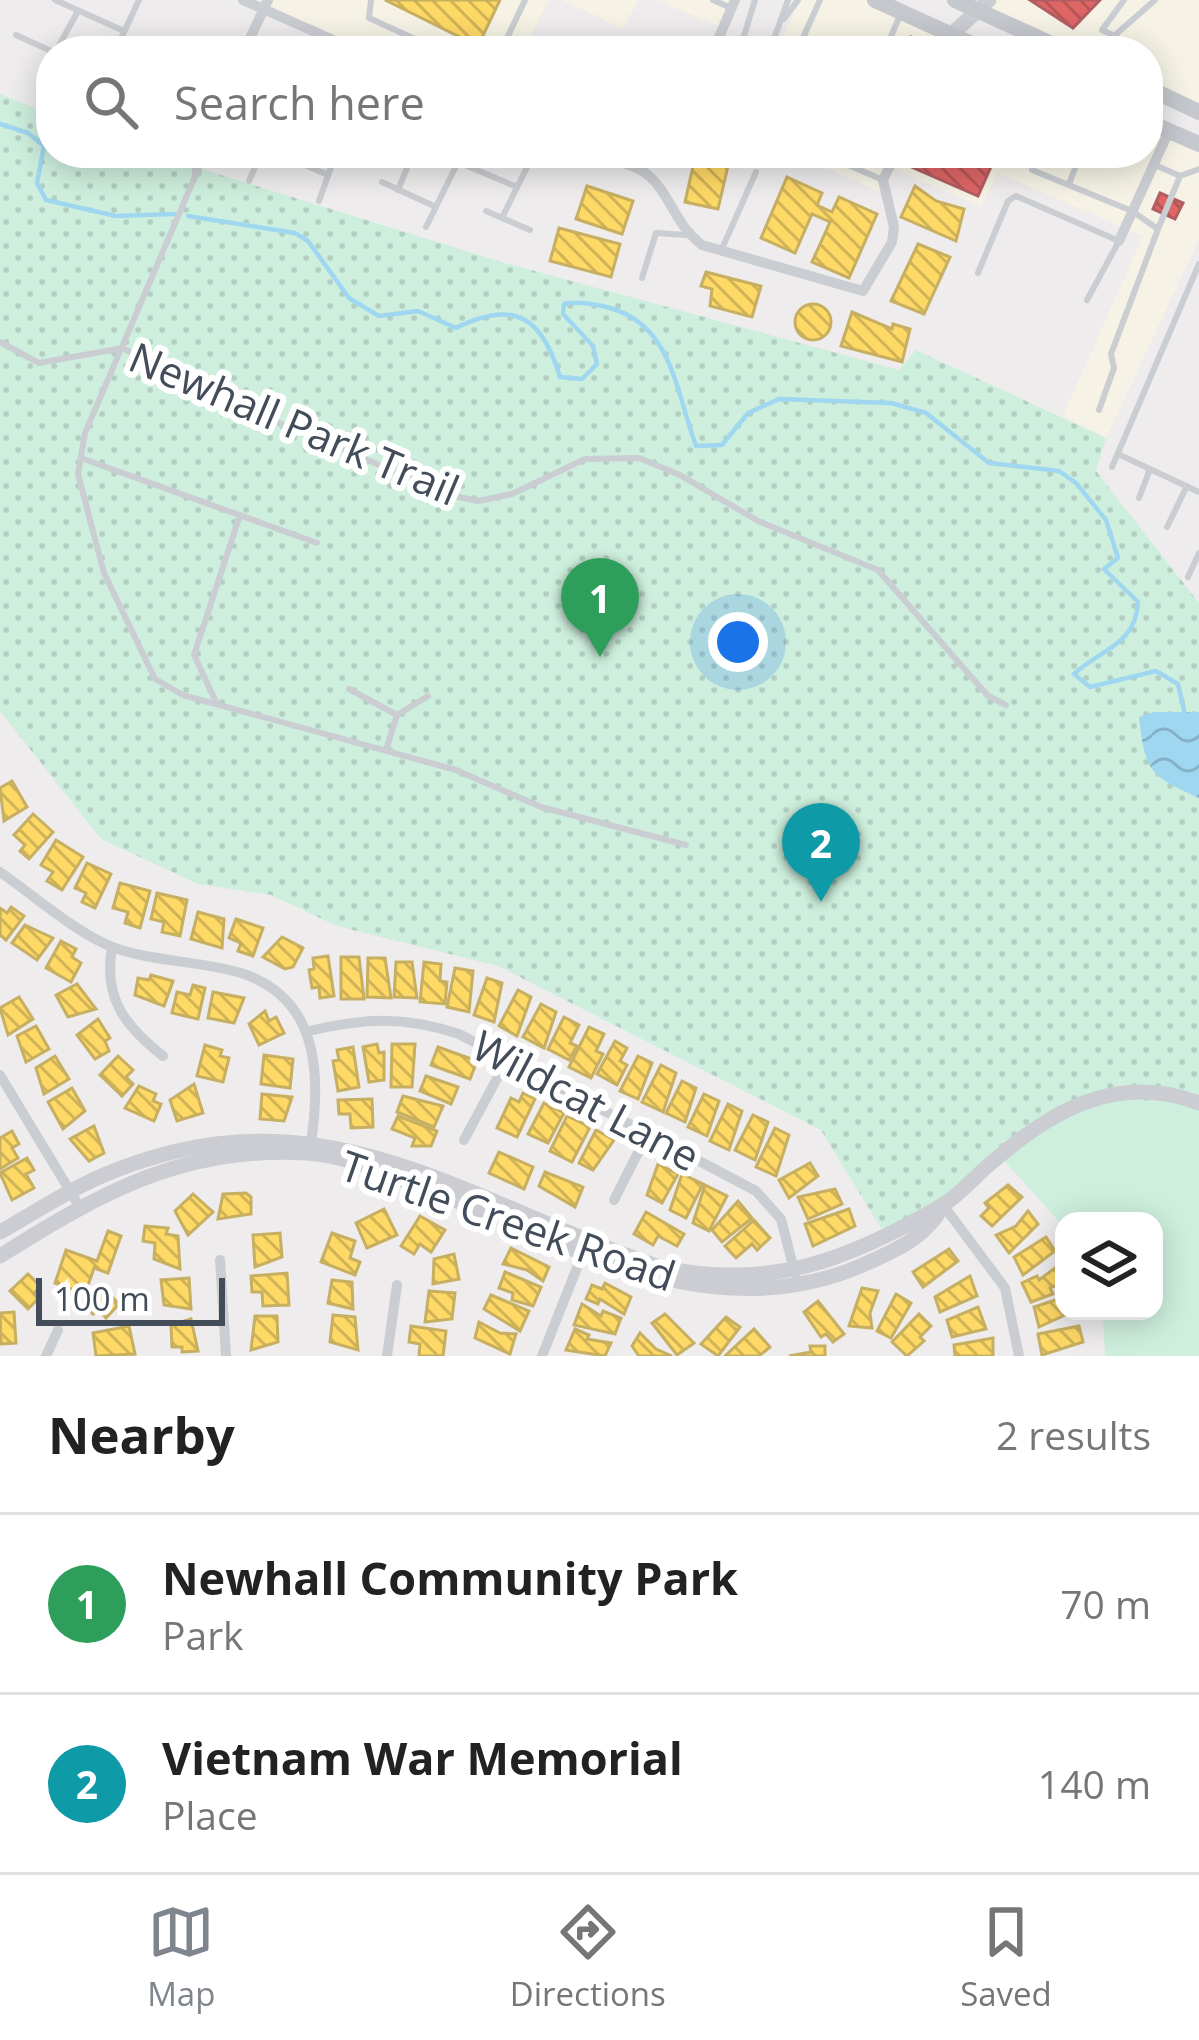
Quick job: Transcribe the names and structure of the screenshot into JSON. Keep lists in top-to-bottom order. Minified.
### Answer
{"streets":{"street":["Wildcat Lane","Turtle Creek Road"],"lane":["Newhall Park Trail"]},"crossings":[["Wildcat Lane","Turtle Creek Road"]],"scale_bar":"100 m","page":{"search":"Search here","pins":["1","2"],"scale":"100 m","heading":["Nearby","2 results"],"list":[{"mark":"1","name":"Newhall Community Park","note":"Park","value":"70 m"},{"mark":"2","name":"Vietnam War Memorial","note":"Place","value":"140 m"}],"nav":["Map","Directions","Saved"]}}
